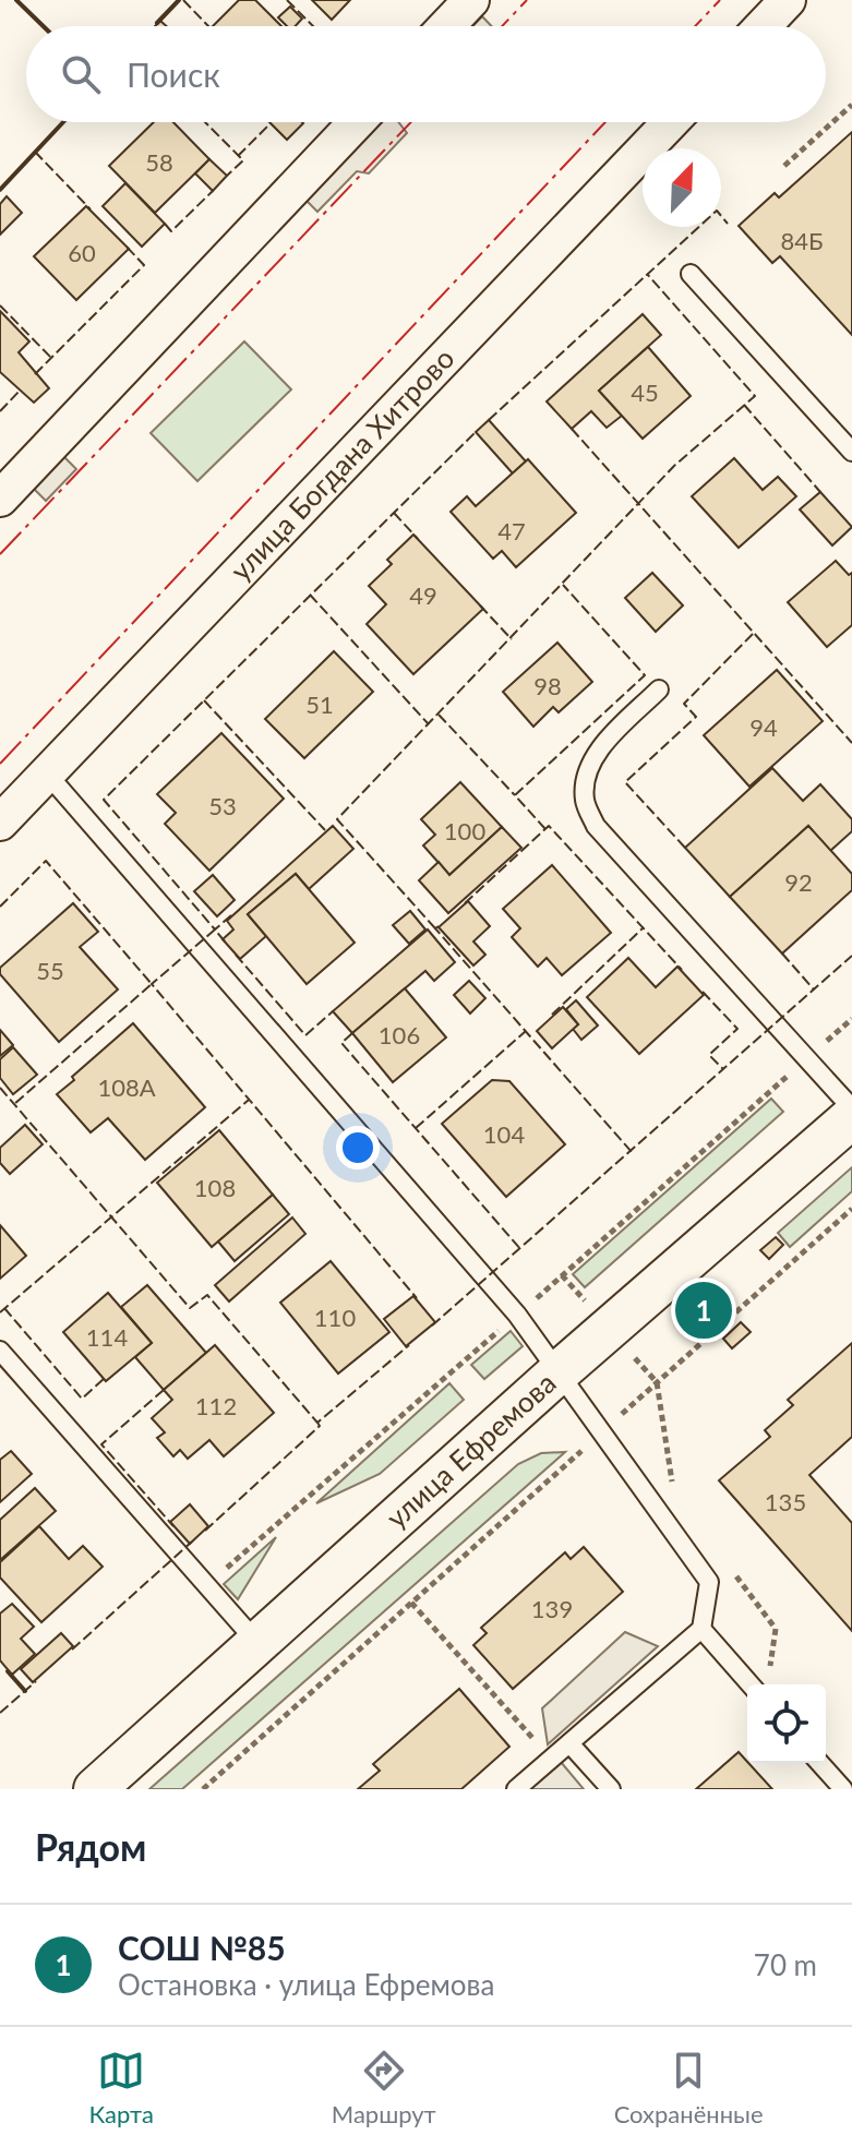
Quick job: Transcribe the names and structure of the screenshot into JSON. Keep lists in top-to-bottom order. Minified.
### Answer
{"streets":{"street":["улица Богдана Хитрово","улица Ефремова"]},"house_numbers":["58","84Б","60","45","47","49","98","51","94","53","100","92","55","106","108А","104","108","110","114","112","135","139"],"north":"top right","page":{"search":"Поиск","pins":"1","heading":"Рядом","list":[{"mark":"1","name":"СОШ №85","note":"Остановка · улица Ефремова","value":"70 m"}],"nav":["Карта","Маршрут","Сохранённые"]}}
